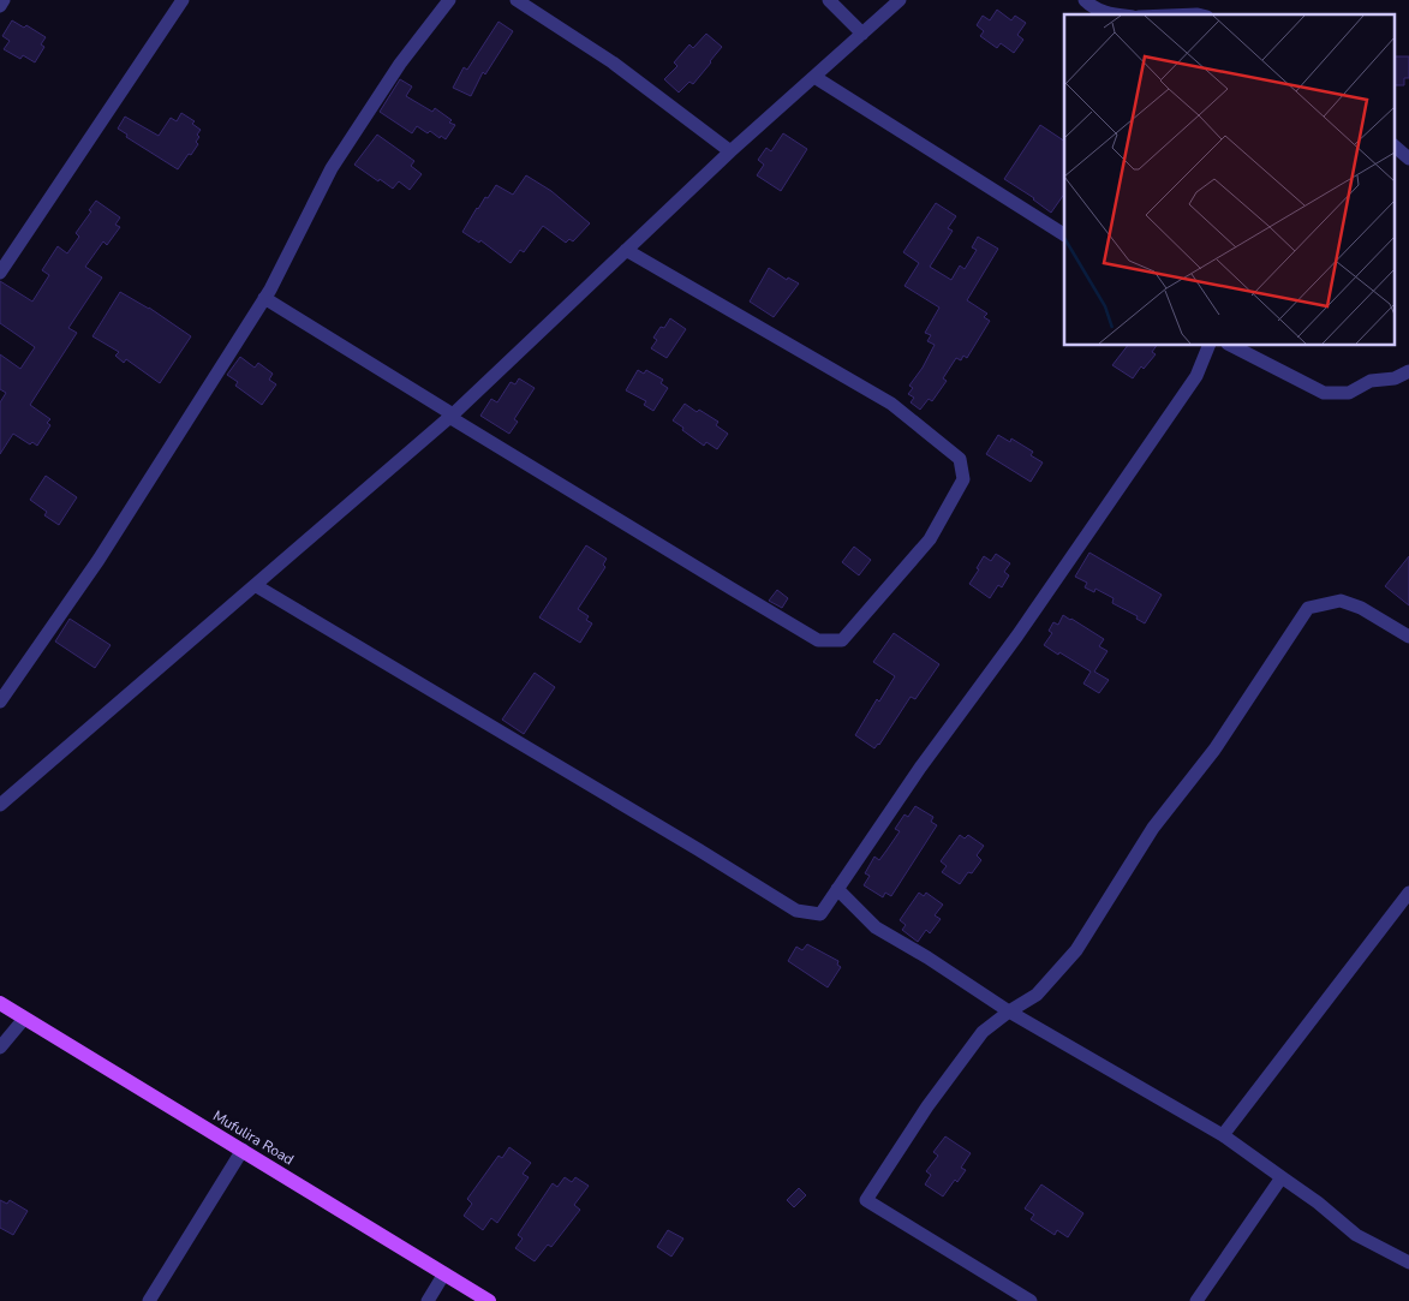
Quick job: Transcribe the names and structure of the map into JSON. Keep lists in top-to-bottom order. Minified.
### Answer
{"streets":{"main road":["Mufulira Road"]}}
